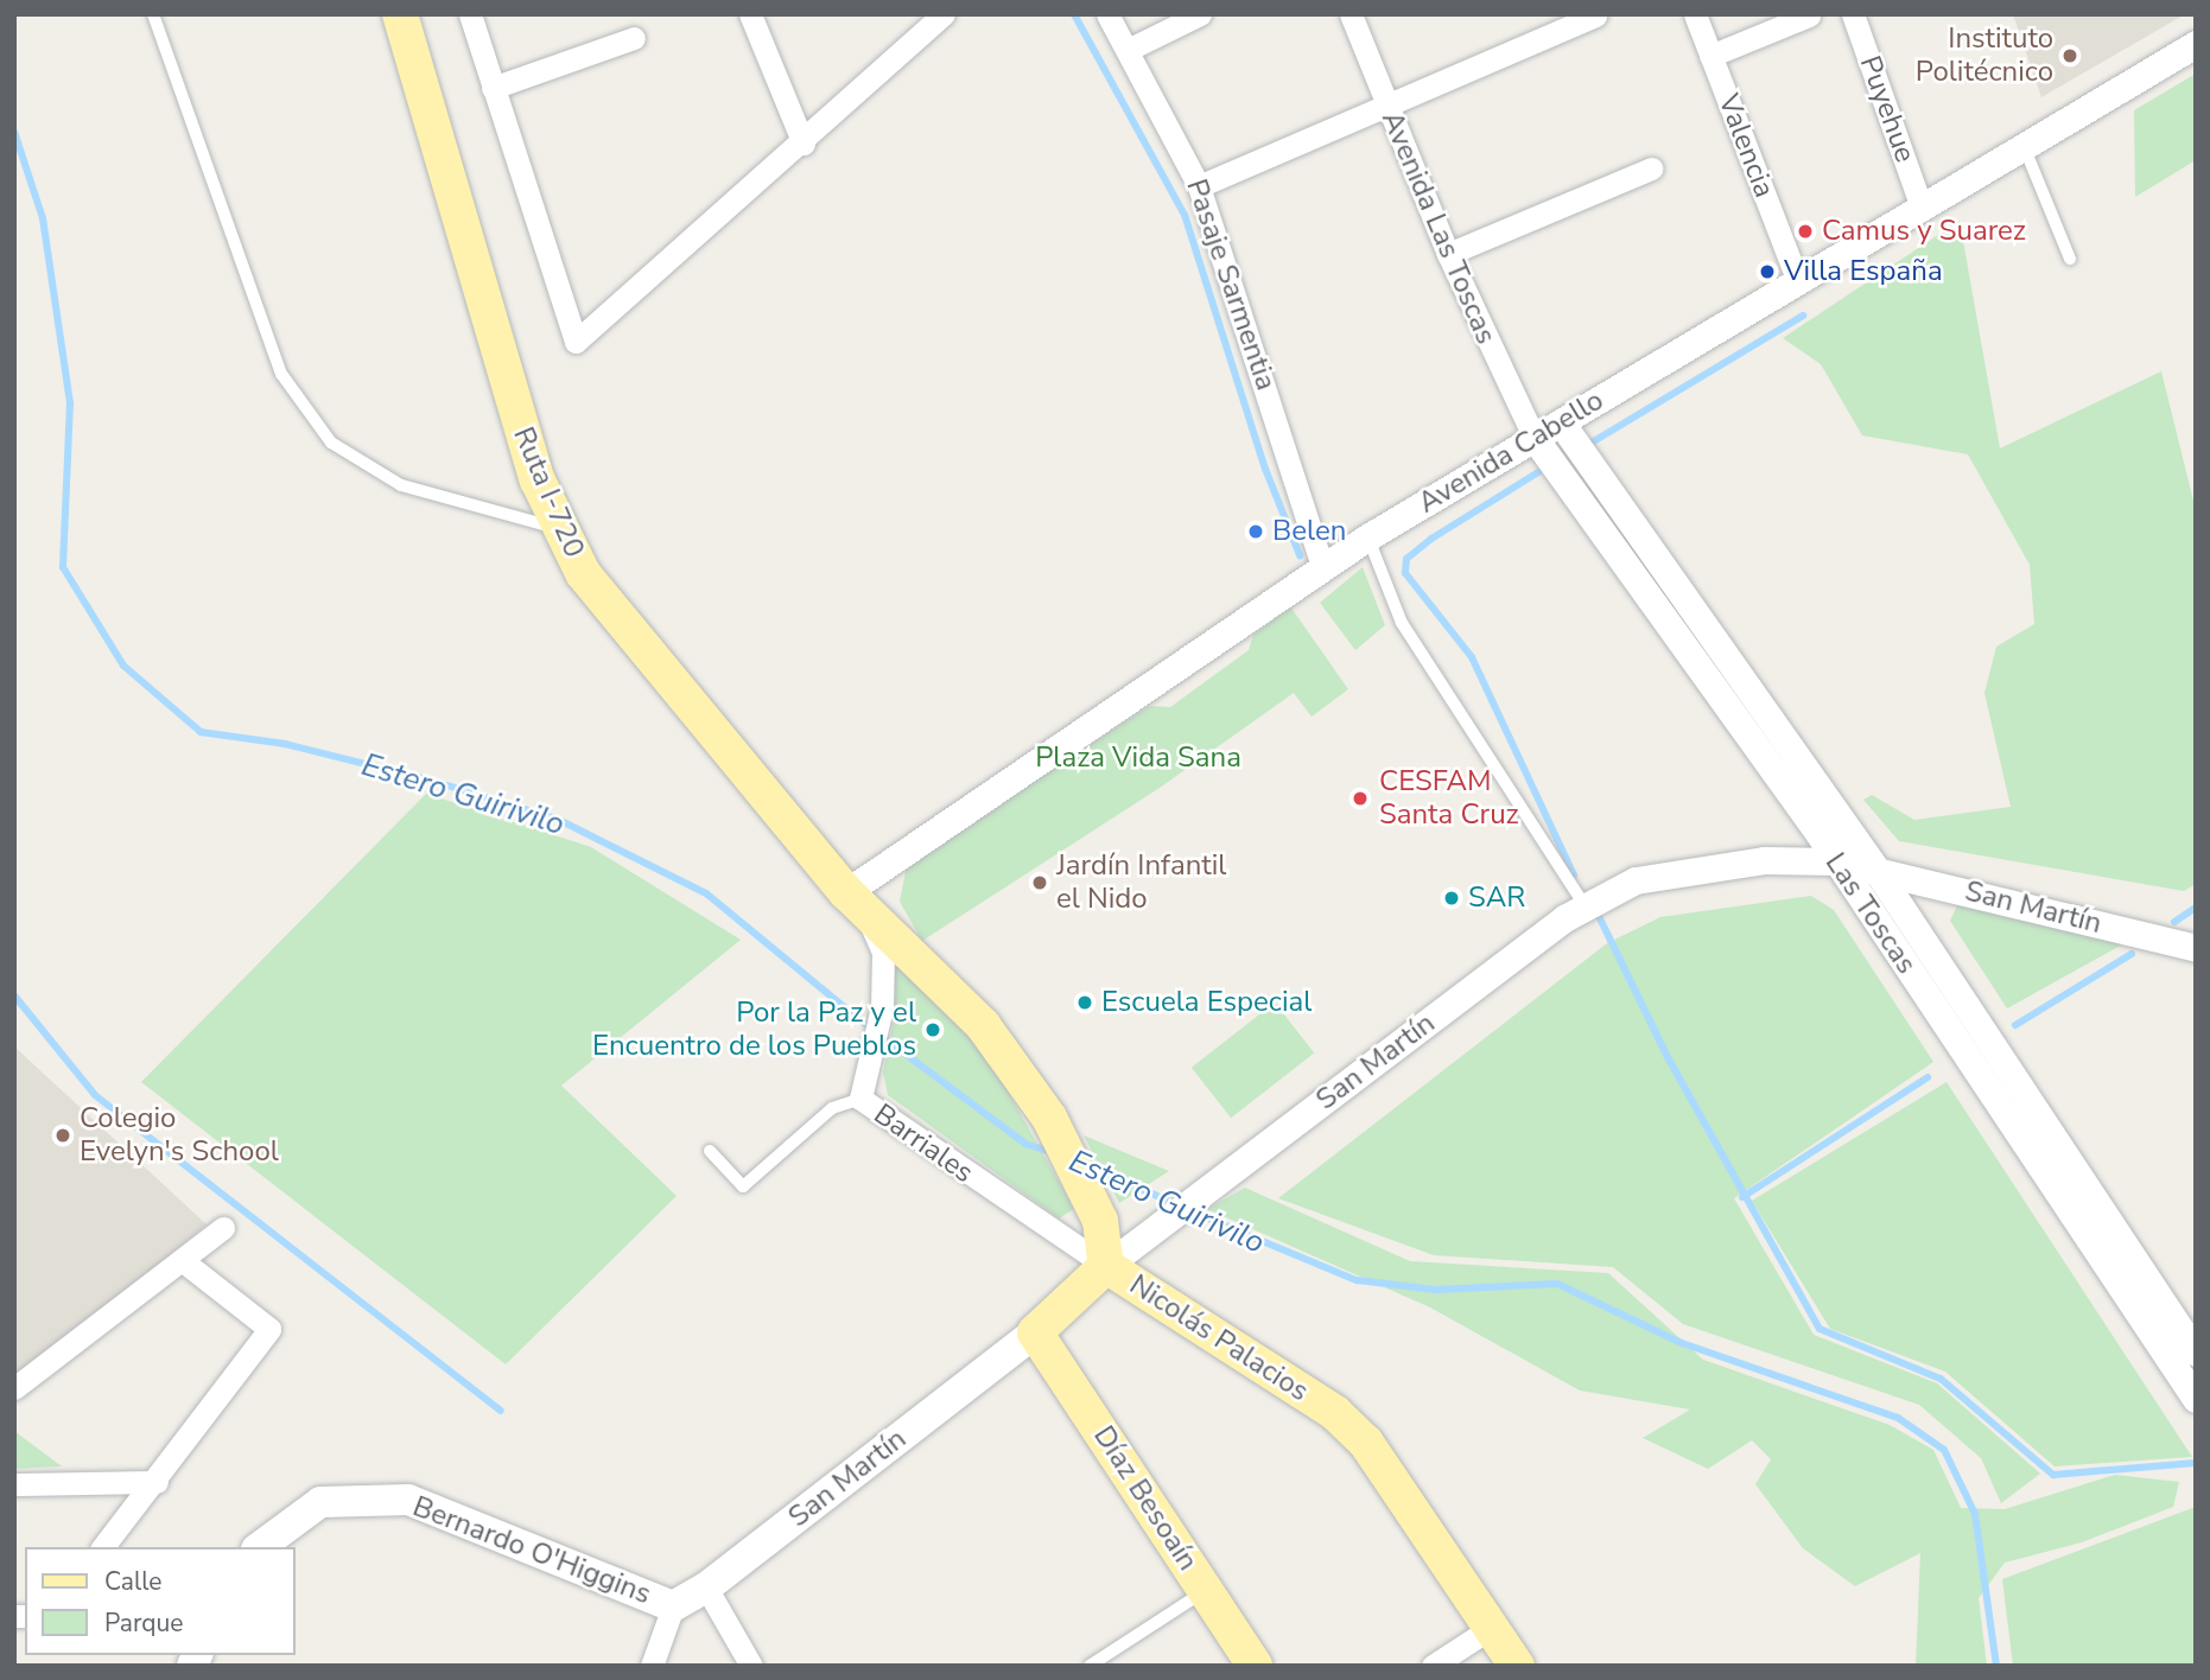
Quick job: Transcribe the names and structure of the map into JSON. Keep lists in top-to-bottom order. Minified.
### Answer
{"streets":{"main road":["Ruta I-720","San Martín","Nicolás Palacios","Díaz Besoaín","Bernardo O'Higgins"],"street":["Puyehue","Valencia","Avenida Las Toscas","Pasaje Sarmentia","Avenida Cabello","Las Toscas","Barriales"]},"crossings":[["Puyehue","Avenida Cabello"],["Valencia","Avenida Cabello"],["Avenida Las Toscas","Avenida Cabello"],["Avenida Las Toscas","Las Toscas"],["Pasaje Sarmentia","Avenida Cabello"],["Avenida Cabello","Ruta I-720"],["Avenida Cabello","Las Toscas"],["Avenida Cabello","Barriales"],["Avenida Cabello","Nicolás Palacios"],["Ruta I-720","Barriales"],["Ruta I-720","Nicolás Palacios"],["San Martín","Las Toscas"],["San Martín","Barriales"],["San Martín","Nicolás Palacios"],["San Martín","Díaz Besoaín"],["San Martín","Bernardo O'Higgins"],["Barriales","Nicolás Palacios"]],"water":["Estero Guirivilo"],"parks":["Plaza Vida Sana"],"places":["Instituto Politécnico","Camus y Suarez","Villa España","Belen","CESFAM Santa Cruz","Jardín Infantil el Nido","SAR","Escuela Especial","Por la Paz y el Encuentro de los Pueblos","Colegio Evelyn's School"],"legend":["Calle","Parque"]}
